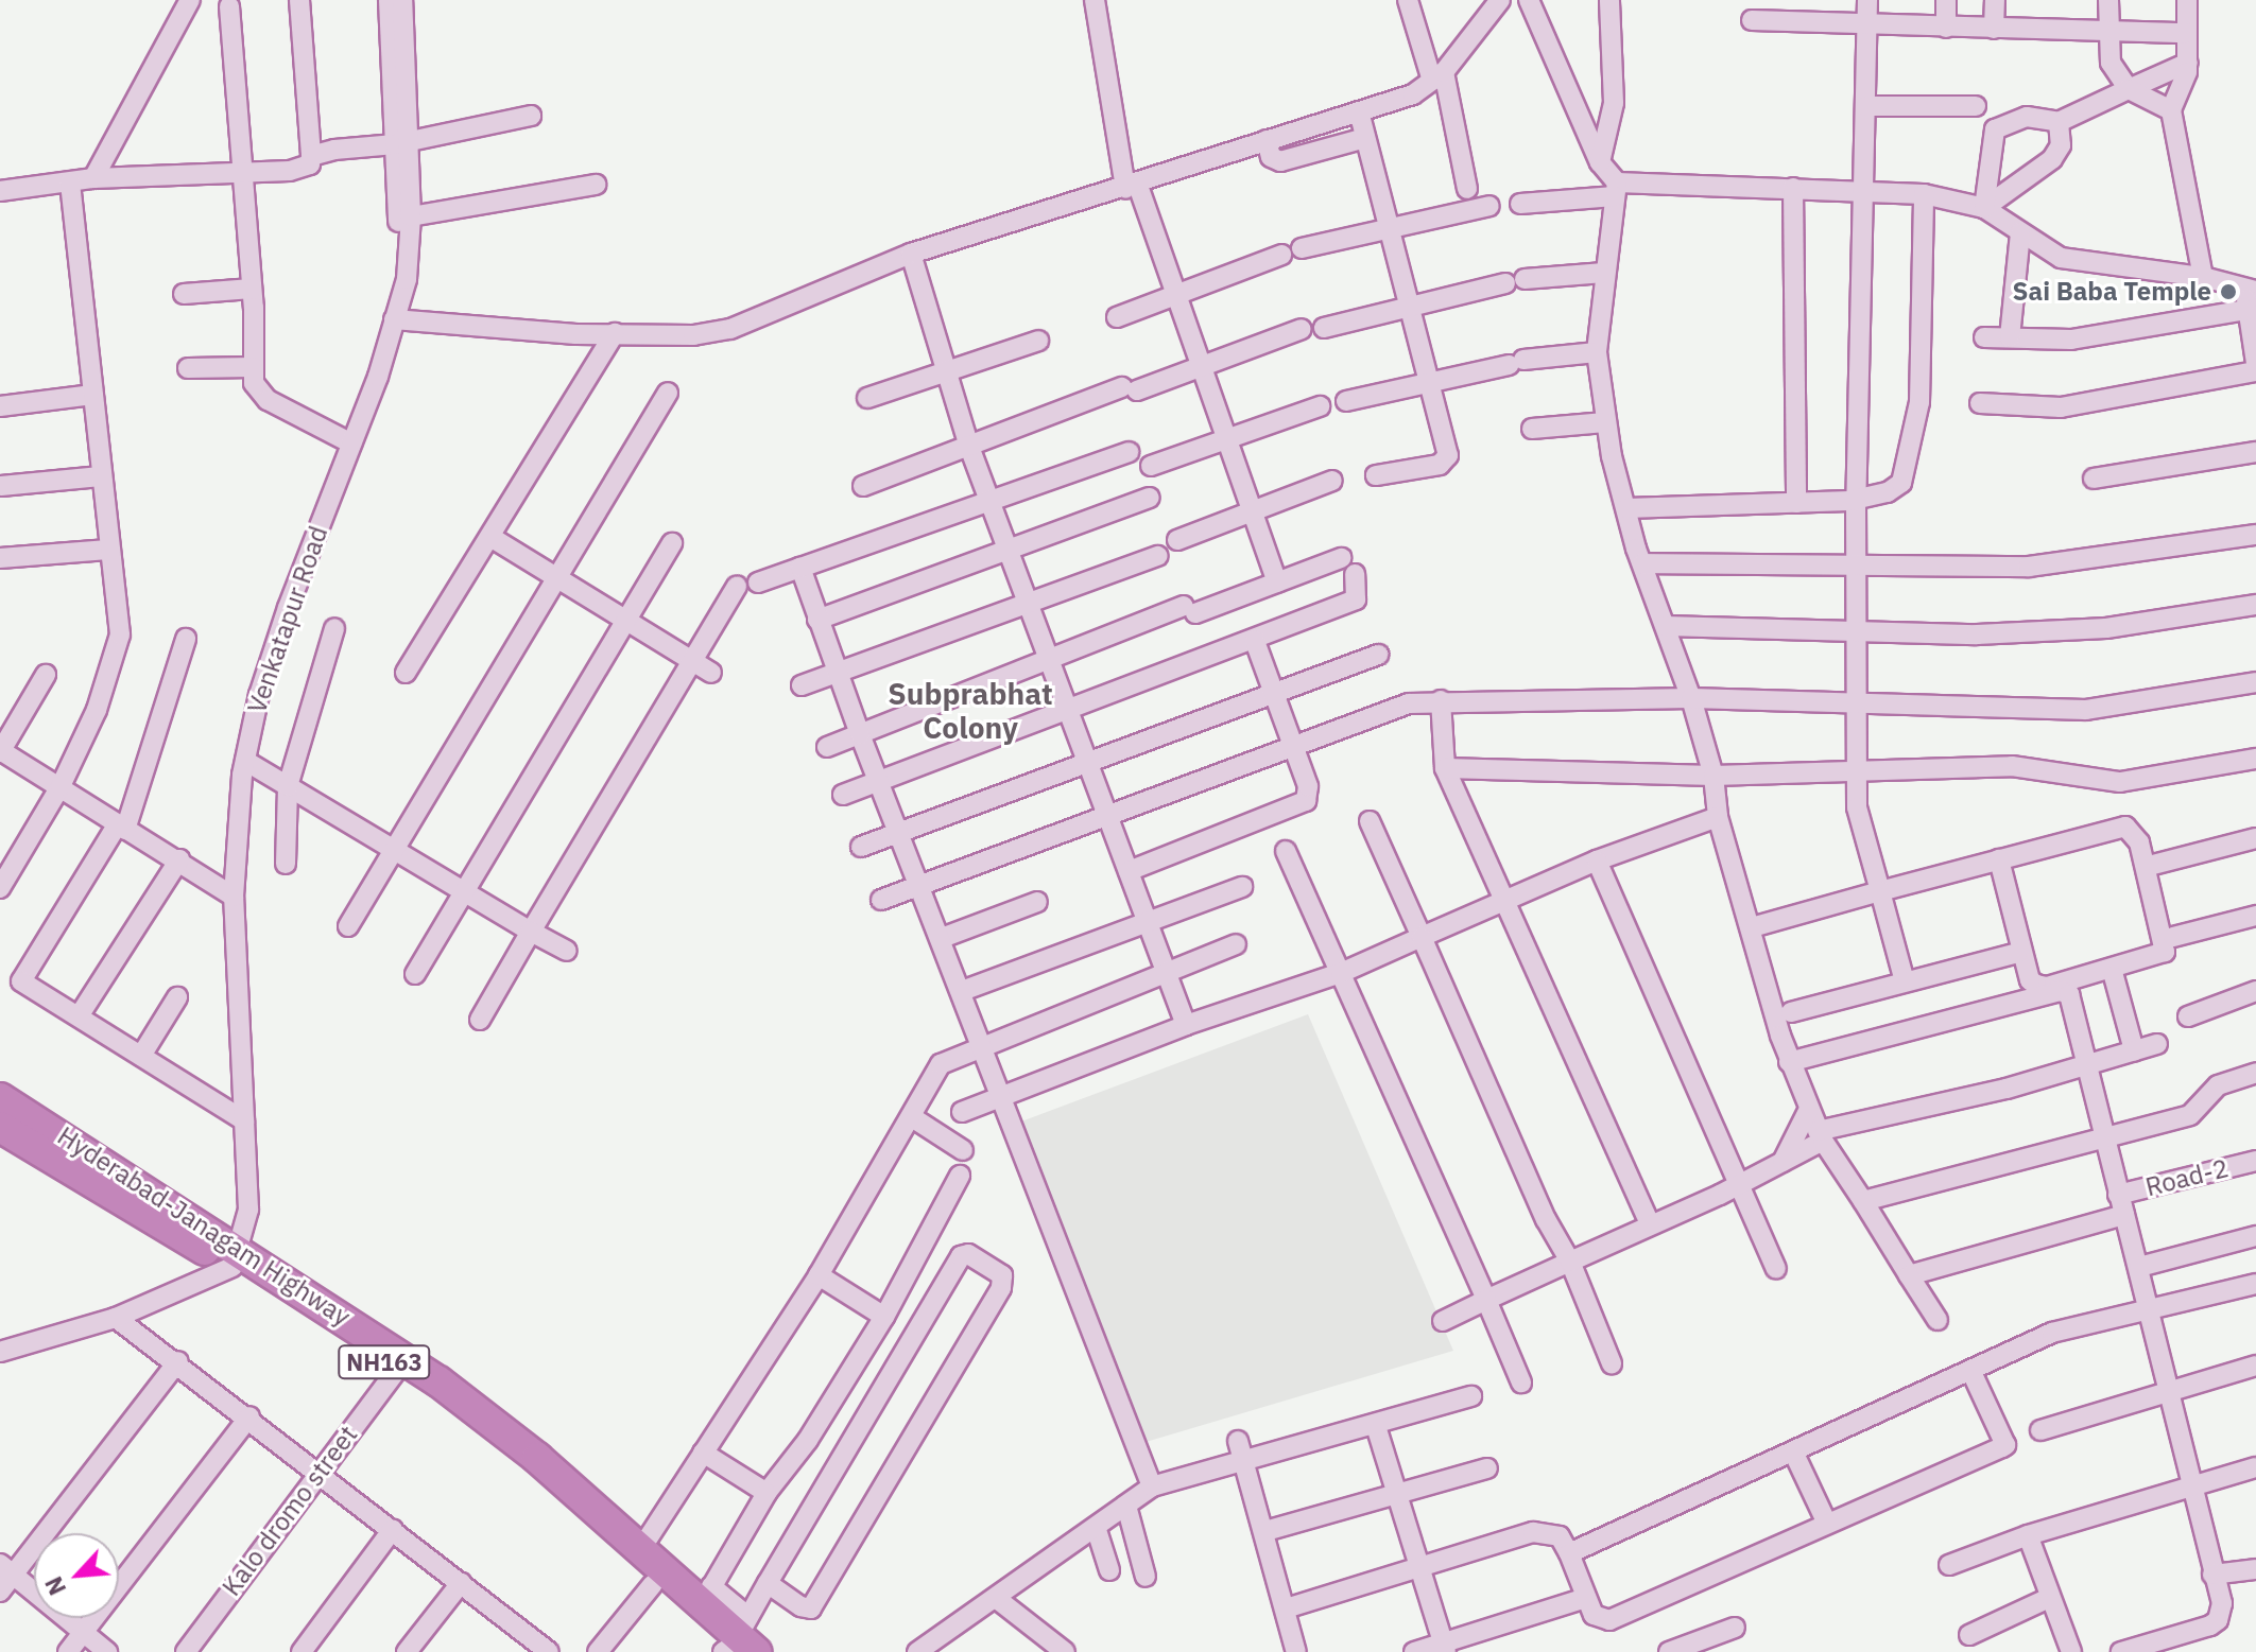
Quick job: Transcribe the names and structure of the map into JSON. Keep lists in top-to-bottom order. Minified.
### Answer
{"streets":{"highway":["Hyderabad-Janagam Highway","NH163"],"street":["Venkatapur Road","Road-2","Kalo dromo street"]},"crossings":[["Venkatapur Road","Hyderabad-Janagam Highway"],["Hyderabad-Janagam Highway","Kalo dromo street"]],"districts":["Subprabhat Colony"],"places":["Sai Baba Temple"],"north":"bottom left"}
